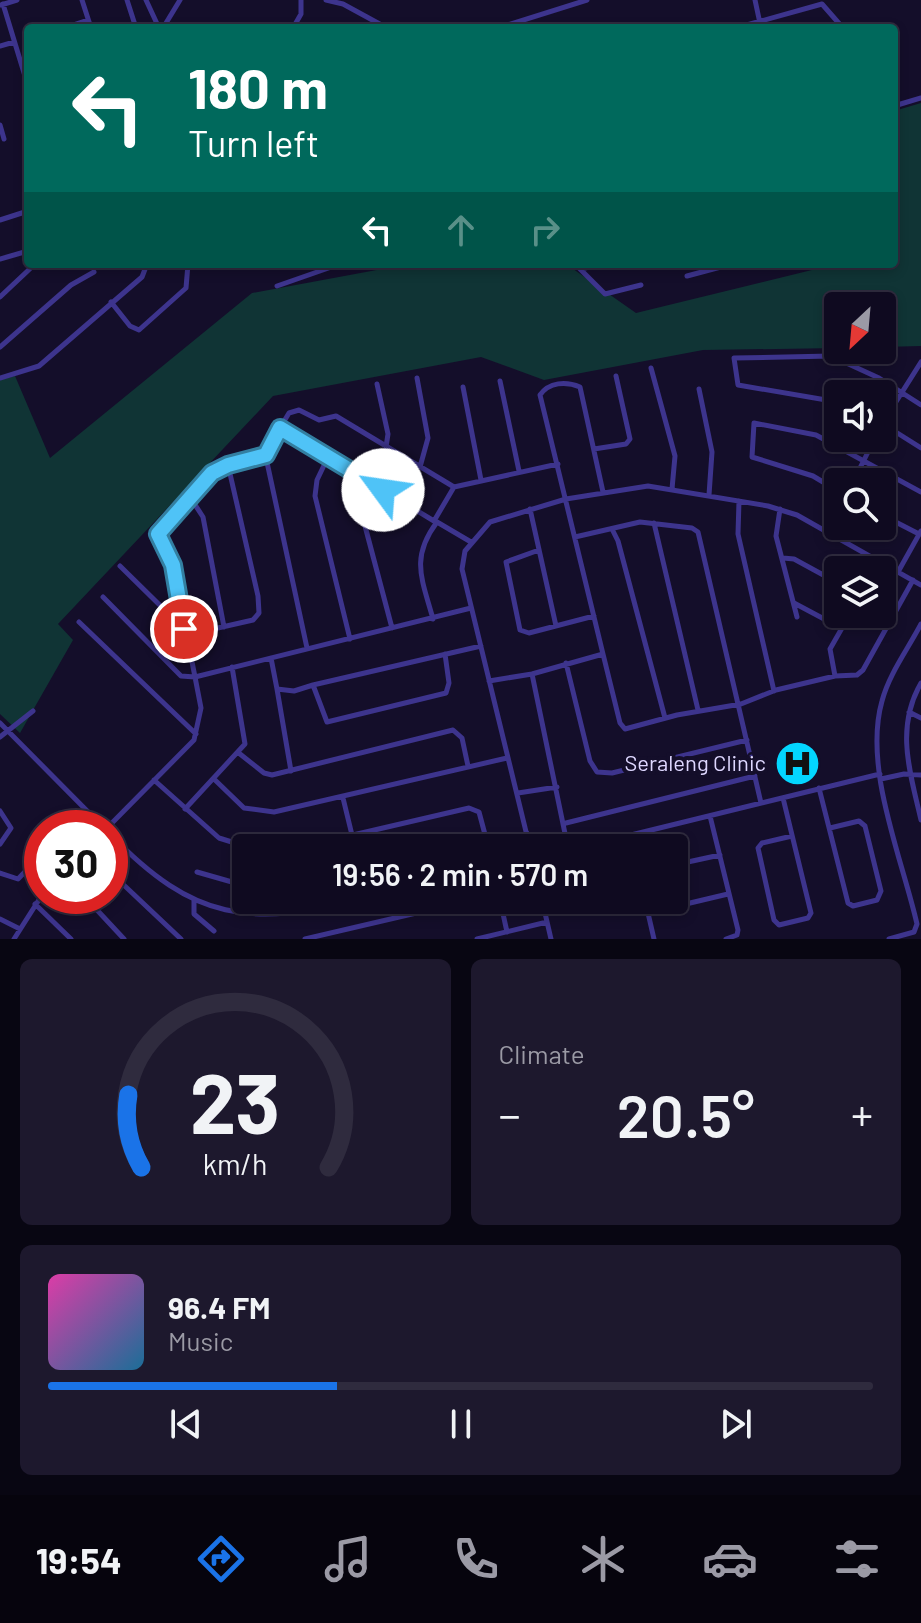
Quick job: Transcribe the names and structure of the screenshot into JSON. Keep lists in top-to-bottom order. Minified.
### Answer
{"places":{"hospital":["Seraleng Clinic"]},"north":"bottom left","page":{"turn":["180 m","Turn left"],"limit":"30","trip":"19:56 · 2 min · 570 m","tile":"Climate","heat":["−","20.5°","+"],"song":["96.4 FM","Music"],"tabs":"19:54","gauge":["23","km/h"]}}
